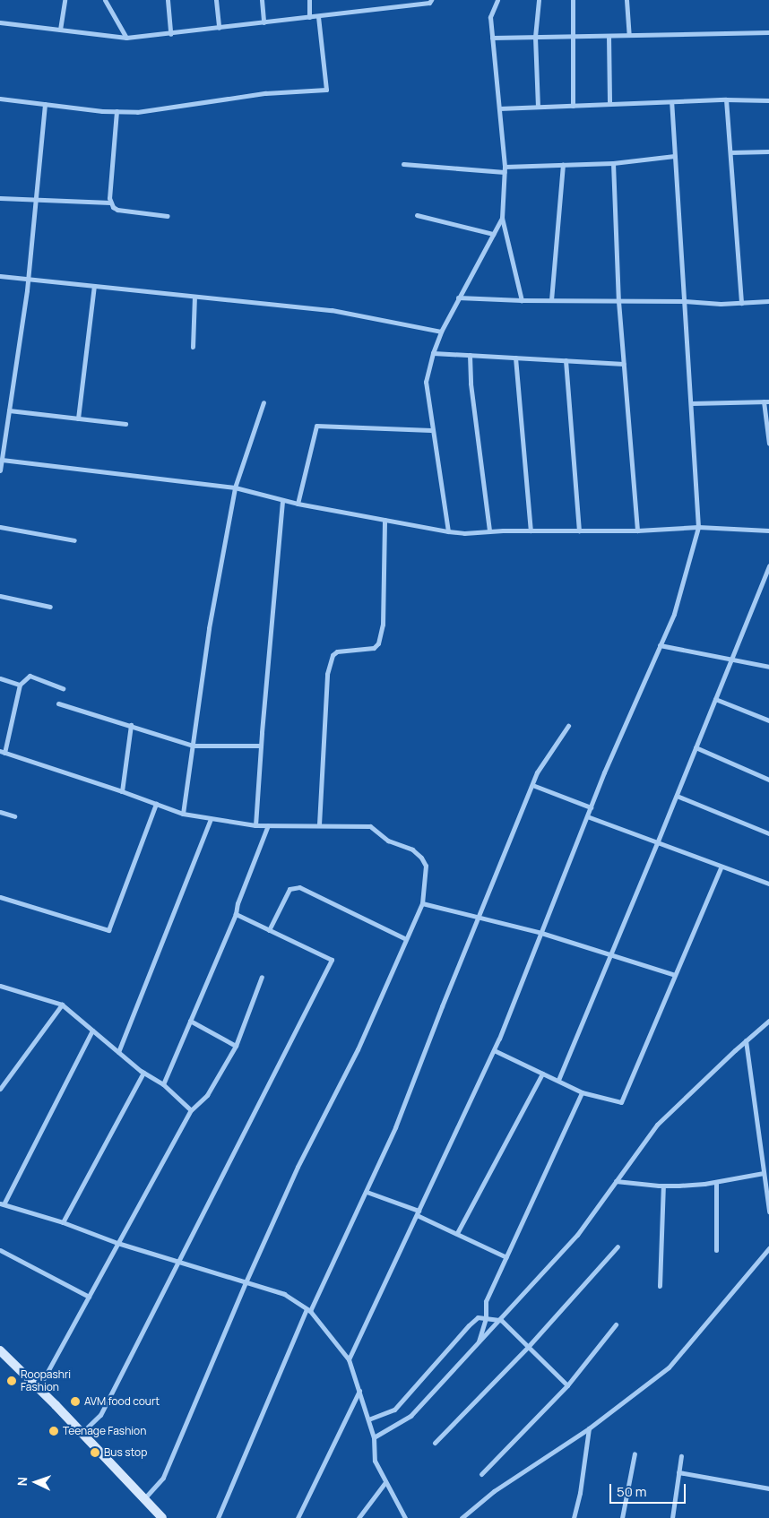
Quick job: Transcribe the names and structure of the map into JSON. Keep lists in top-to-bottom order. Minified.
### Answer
{"places":["Roopashri Fashion","AVM food court","Teenage Fashion","Bus stop"],"scale_bar":"50 m","north":"left"}
